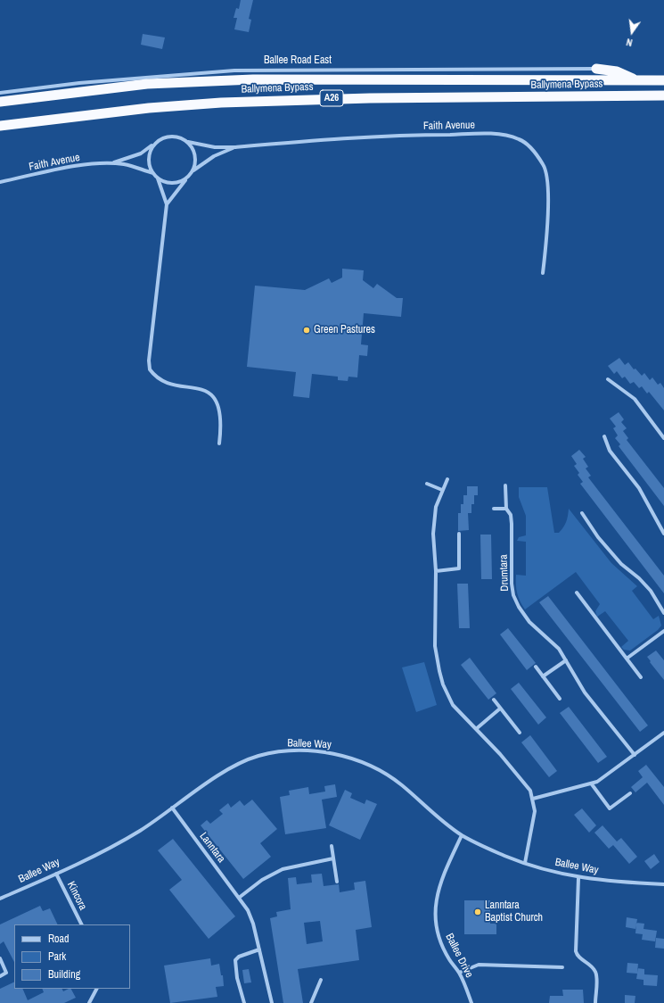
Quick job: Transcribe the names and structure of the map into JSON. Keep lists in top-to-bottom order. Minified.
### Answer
{"streets":{"highway":["Ballymena Bypass","A26"],"street":["Ballee Road East","Faith Avenue","Drumtara","Ballee Way","Lanntara","Kincora","Ballee Drive"]},"crossings":[["Ballee Way","Lanntara"],["Ballee Way","Kincora"],["Ballee Way","Ballee Drive"]],"places":["Green Pastures","Lanntara Baptist Church"],"legend":["Road","Park","Building"],"north":"bottom"}
